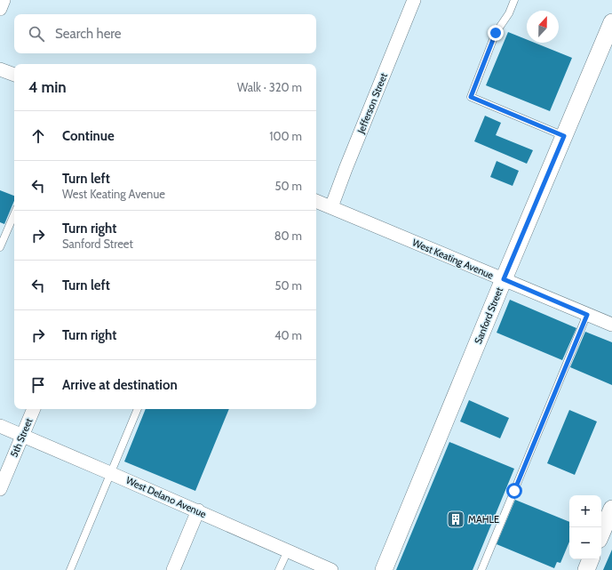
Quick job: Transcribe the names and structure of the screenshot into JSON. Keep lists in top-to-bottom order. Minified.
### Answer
{"streets":{"street":["Jefferson Street","West Keating Avenue","Sanford Street","5th Street","West Delano Avenue"]},"crossings":[["Jefferson Street","West Keating Avenue"],["West Keating Avenue","Sanford Street"],["5th Street","West Delano Avenue"]],"places":{"building":["MAHLE"]},"north":"top","page":{"search":"Search here","heading":["4 min","Walk · 320 m"],"list":[["Continue","100 m"],["Turn left","West Keating Avenue","50 m"],["Turn right","Sanford Street","80 m"],["Turn left","50 m"],["Turn right","40 m"],"Arrive at destination"],"map_buttons":["+","−"]}}
